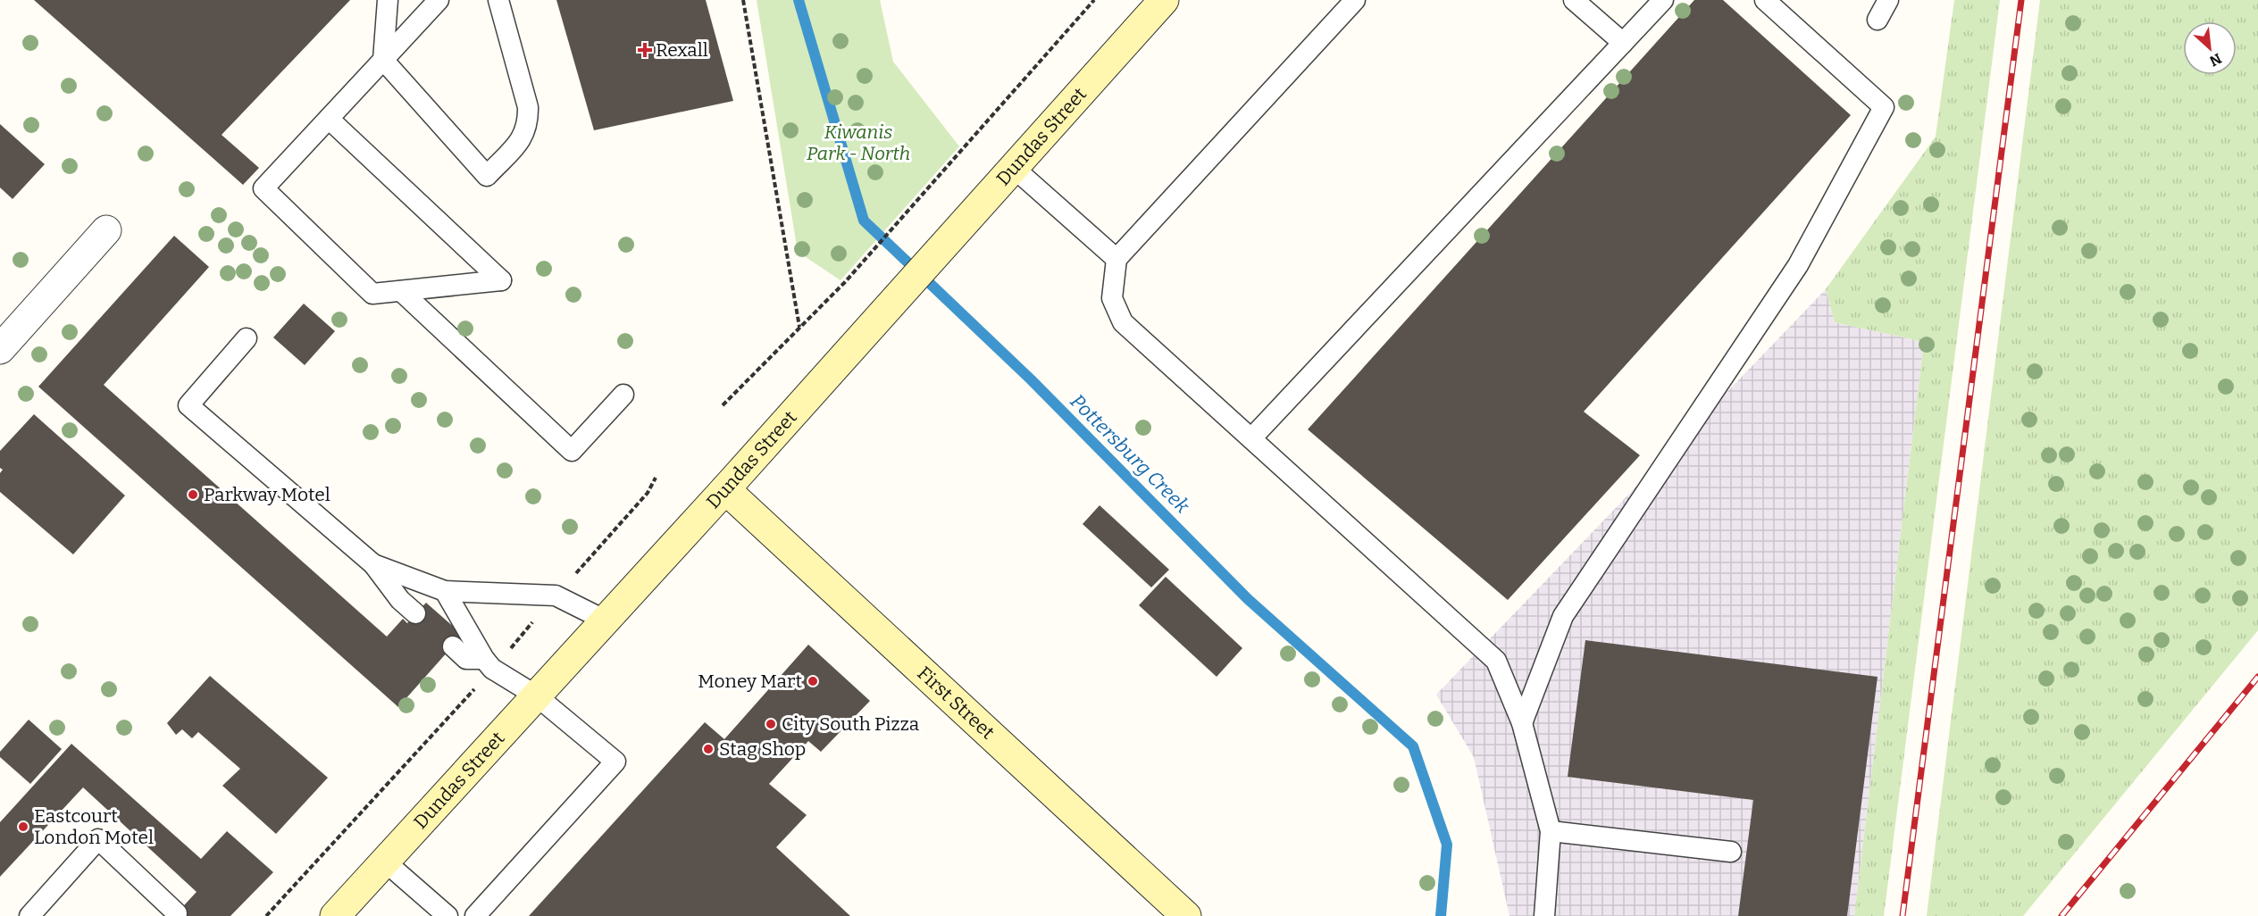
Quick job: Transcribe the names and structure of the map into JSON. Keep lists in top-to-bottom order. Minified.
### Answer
{"streets":{"main road":["Dundas Street","First Street"]},"crossings":[["Dundas Street","First Street"]],"water":["Pottersburg Creek"],"parks":["Kiwanis Park - North"],"places":{"health":["Rexall"],"other":["Parkway Motel","Money Mart","City South Pizza","Stag Shop","Eastcourt London Motel"]},"north":"bottom right"}
